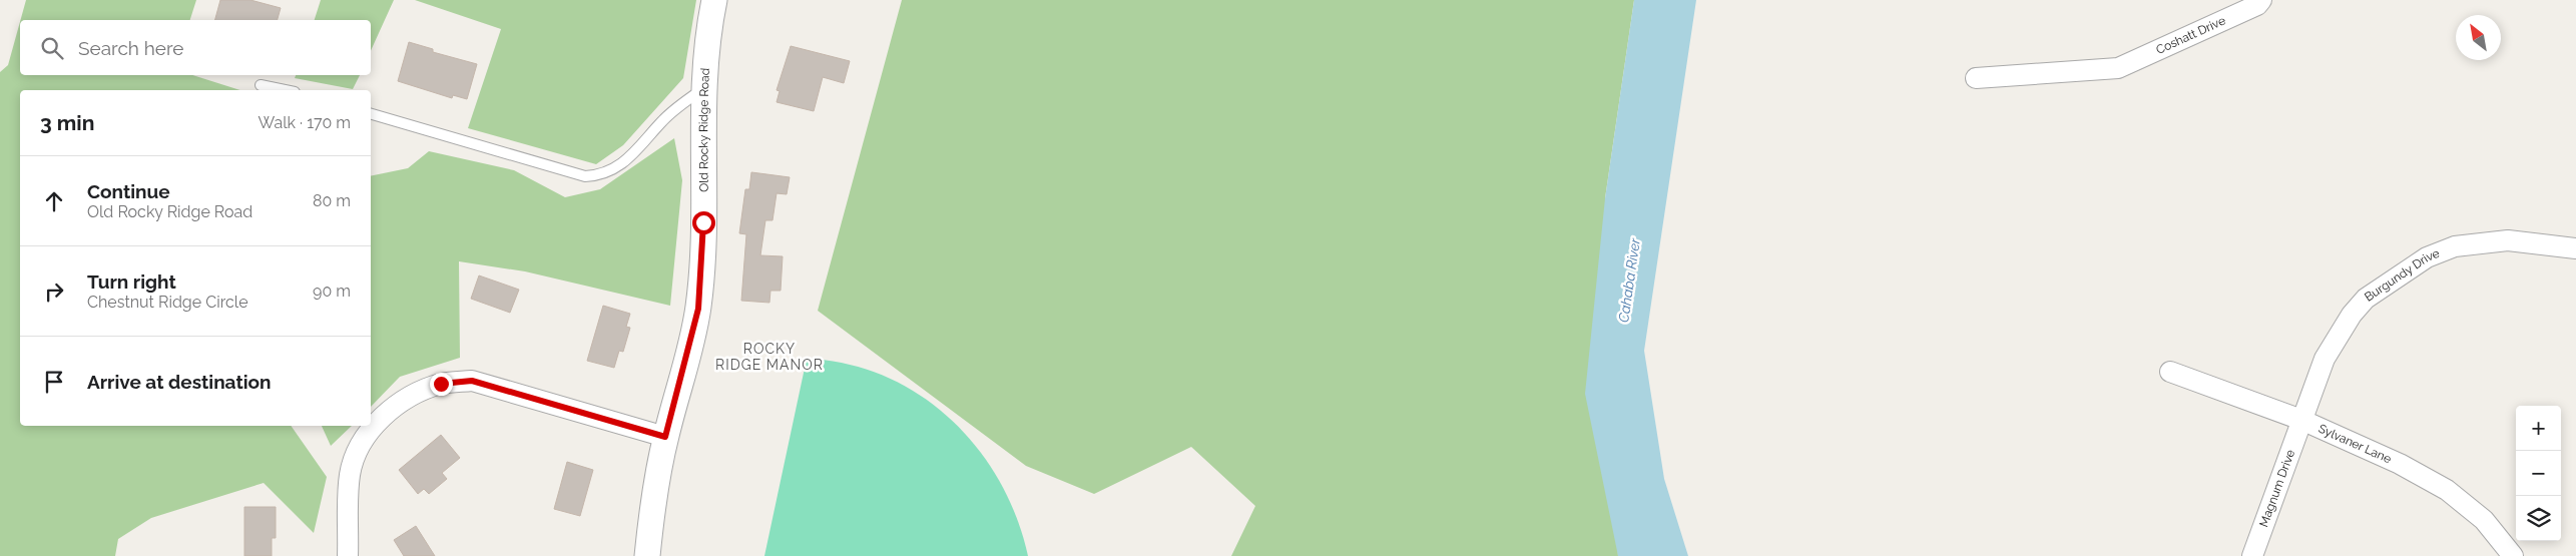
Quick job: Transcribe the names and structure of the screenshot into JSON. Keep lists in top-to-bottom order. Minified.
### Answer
{"streets":{"street":["Coshatt Drive","Old Rocky Ridge Road","Burgundy Drive","Sylvaner Lane","Magnum Drive"]},"crossings":[["Burgundy Drive","Sylvaner Lane"],["Burgundy Drive","Magnum Drive"],["Sylvaner Lane","Magnum Drive"]],"districts":["ROCKY RIDGE MANOR"],"water":["Cahaba River"],"north":"top left","page":{"search":"Search here","heading":["3 min","Walk · 170 m"],"list":[["Continue","Old Rocky Ridge Road","80 m"],["Turn right","Chestnut Ridge Circle","90 m"],"Arrive at destination"],"map_buttons":["+","−"]}}
